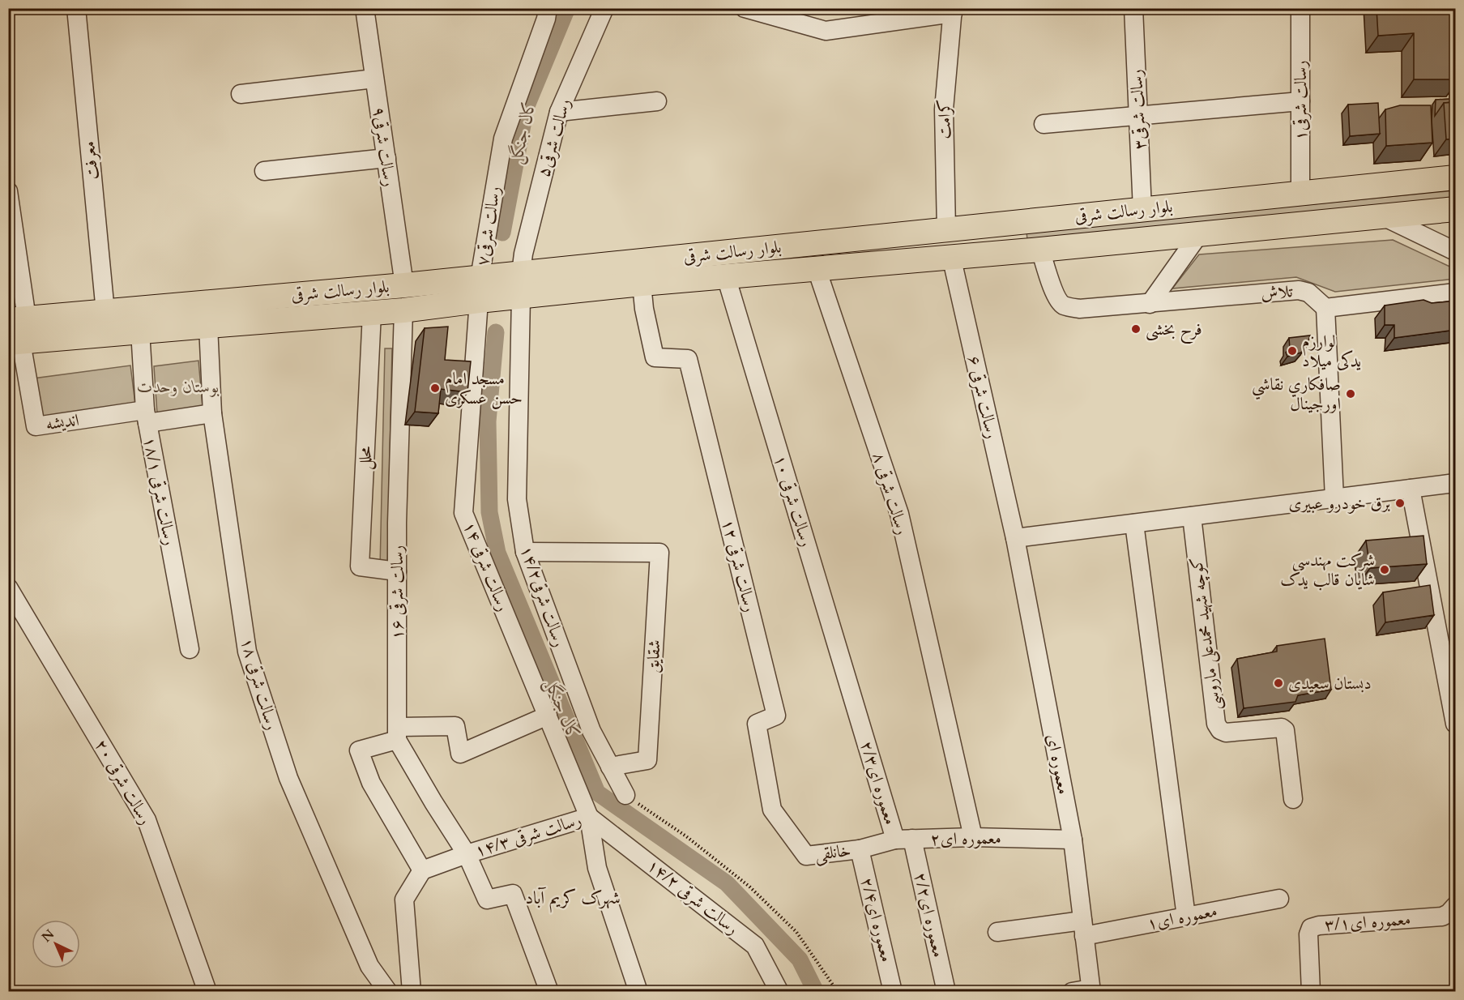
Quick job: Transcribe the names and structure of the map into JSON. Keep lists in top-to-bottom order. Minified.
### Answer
{"streets":{"main road":["بلوار رسالت شرقی"],"street":["رسالت شرقی۱","رسالت شرقی۳","کرامت","رسالت شرقی۵","رسالت شرقی۹","معرفت","رسالت شرقی۷","تلاش","رسالت شرقی ۶","اندیشه","محلل","رسالت شرقی ۱۸/۱","رسالت شرقی ۸","رسالت شرقی ۱۰","رسالت شرقی ۱۲","رسالت شرقی ۱۴","رسالت شرقی ۱۶","رسالت شرقی۱۴/۲","کوچه شهید محمدعلی ماروسی","شقایق","رسالت شرقی ۱۸","معموره ای","رسالت شرقی ۲۰","معموره ای۲/۳","رسالت شرقی ۱۴/۳","معموره ای۲","خانلقی","رسالت شرقی ۱۴/۲","معموره ای۲/۲","معموره ای۱","معموره ای۲/۴","معموره ای۳/۱"]},"crossings":[["رسالت شرقی۱","بلوار رسالت شرقی"],["رسالت شرقی۳","بلوار رسالت شرقی"],["کرامت","بلوار رسالت شرقی"],["رسالت شرقی۵","بلوار رسالت شرقی"],["رسالت شرقی۵","رسالت شرقی۱۴/۲"],["رسالت شرقی۹","بلوار رسالت شرقی"],["معرفت","بلوار رسالت شرقی"],["بلوار رسالت شرقی","رسالت شرقی۷"],["بلوار رسالت شرقی","تلاش"],["بلوار رسالت شرقی","رسالت شرقی ۶"],["بلوار رسالت شرقی","اندیشه"],["بلوار رسالت شرقی","محلل"],["بلوار رسالت شرقی","رسالت شرقی ۱۸/۱"],["بلوار رسالت شرقی","رسالت شرقی ۸"],["بلوار رسالت شرقی","رسالت شرقی ۱۰"],["بلوار رسالت شرقی","رسالت شرقی ۱۲"],["بلوار رسالت شرقی","رسالت شرقی ۱۴"],["بلوار رسالت شرقی","رسالت شرقی ۱۶"],["بلوار رسالت شرقی","رسالت شرقی۱۴/۲"],["بلوار رسالت شرقی","رسالت شرقی ۱۸"],["رسالت شرقی۷","رسالت شرقی ۱۴"],["رسالت شرقی ۶","معموره ای"],["اندیشه","رسالت شرقی ۱۸/۱"],["محلل","رسالت شرقی ۱۶"],["رسالت شرقی ۸","معموره ای۲"],["رسالت شرقی ۱۰","معموره ای۲/۳"],["رسالت شرقی ۱۲","خانلقی"],["رسالت شرقی ۱۴","رسالت شرقی ۱۴/۳"],["رسالت شرقی ۱۴","رسالت شرقی ۱۴/۲"],["رسالت شرقی۱۴/۲","شقایق"],["معموره ای","معموره ای۲"],["معموره ای","معموره ای۱"],["معموره ای۲/۳","معموره ای۲"],["معموره ای۲/۳","معموره ای۲/۲"],["رسالت شرقی ۱۴/۳","رسالت شرقی ۱۴/۲"],["معموره ای۲","خانلقی"],["معموره ای۲","معموره ای۲/۲"],["معموره ای۲","معموره ای۲/۴"],["خانلقی","معموره ای۲/۴"]],"districts":["شهرک کریم آباد"],"water":["کال جنگل"],"parks":["بوستان وحدت"],"places":["فرح بخشی","لوارزم یدکی میلاد","مسجد امام حسن عسکری","صافكاري نقاشي اورجينال","برق خودرو عبیری","شرکت مهندسی شایان قالب یدک","دبستان سعیدی"],"north":"top left"}
